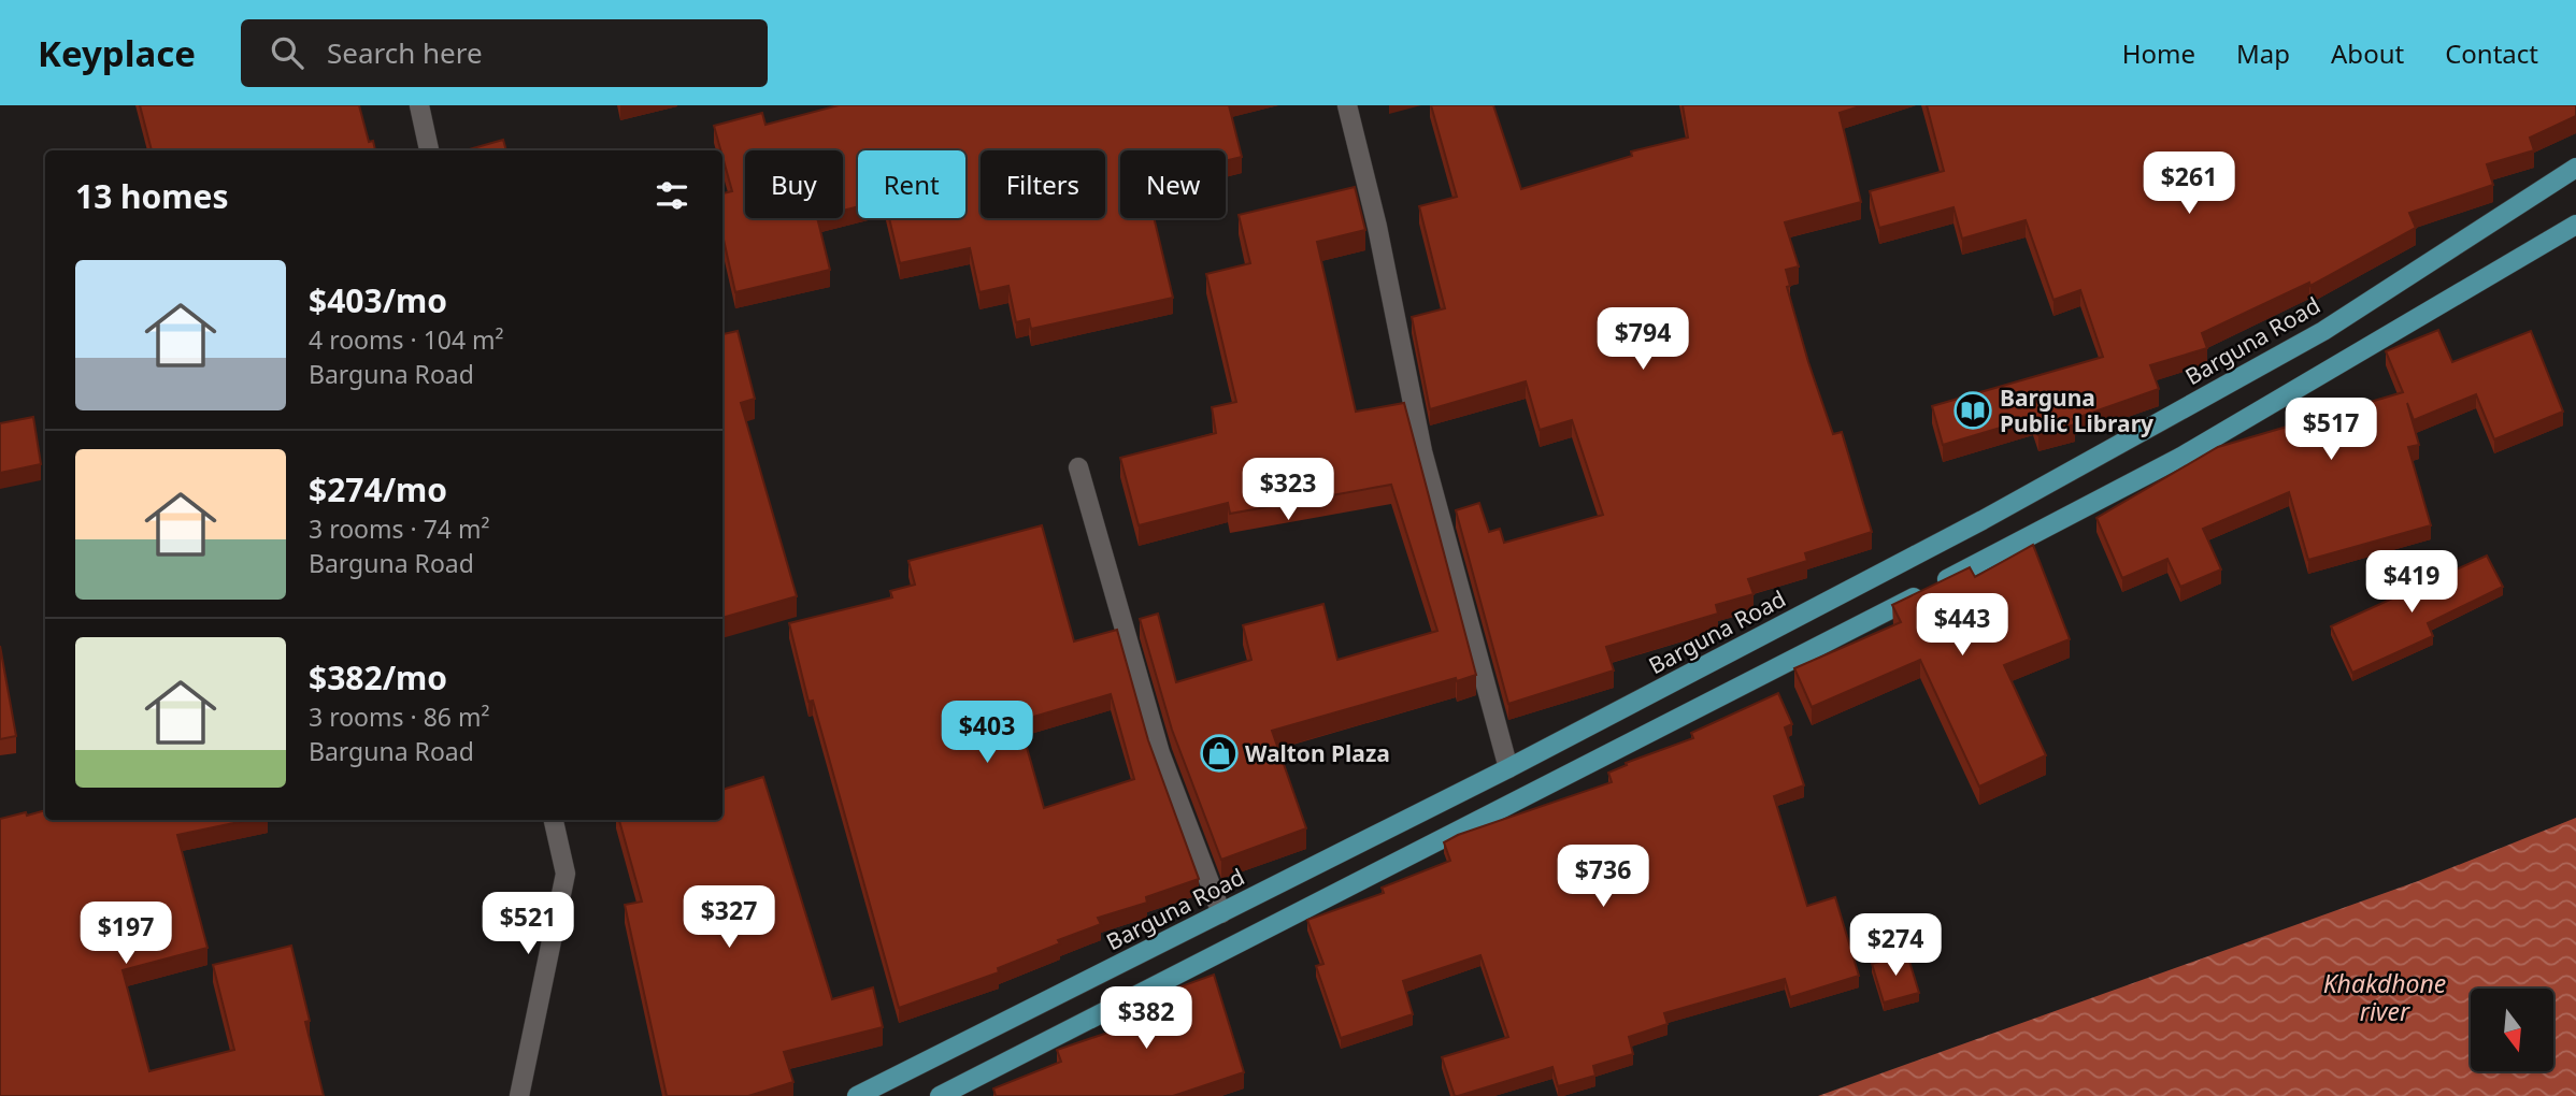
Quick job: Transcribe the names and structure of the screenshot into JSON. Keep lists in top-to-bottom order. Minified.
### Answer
{"streets":{"main road":["Barguna Road"]},"water":["Khakdhone river"],"places":{"library":["Barguna Public Library"],"shop":["Walton Plaza"]},"north":"bottom","page":{"header":"Keyplace","search":"Search here","nav":["Home","Map","About","Contact"],"chip":["Buy","Rent","Filters","New"],"heading":"13 homes","price":["$261","$794","$517","$323","$419","$443","$403","$736","$327","$521","$197","$274","$382"],"list":[{"name":"$403/mo","note":"4 rooms · 104 m² · Barguna Road"},{"name":"$274/mo","note":"3 rooms · 74 m² · Barguna Road"},{"name":"$382/mo","note":"3 rooms · 86 m² · Barguna Road"}]}}
